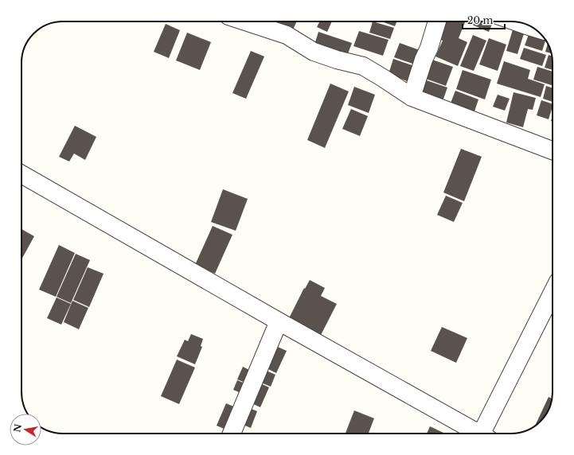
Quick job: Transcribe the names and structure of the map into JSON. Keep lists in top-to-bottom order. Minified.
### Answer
{"scale_bar":"20 m","north":"left"}
